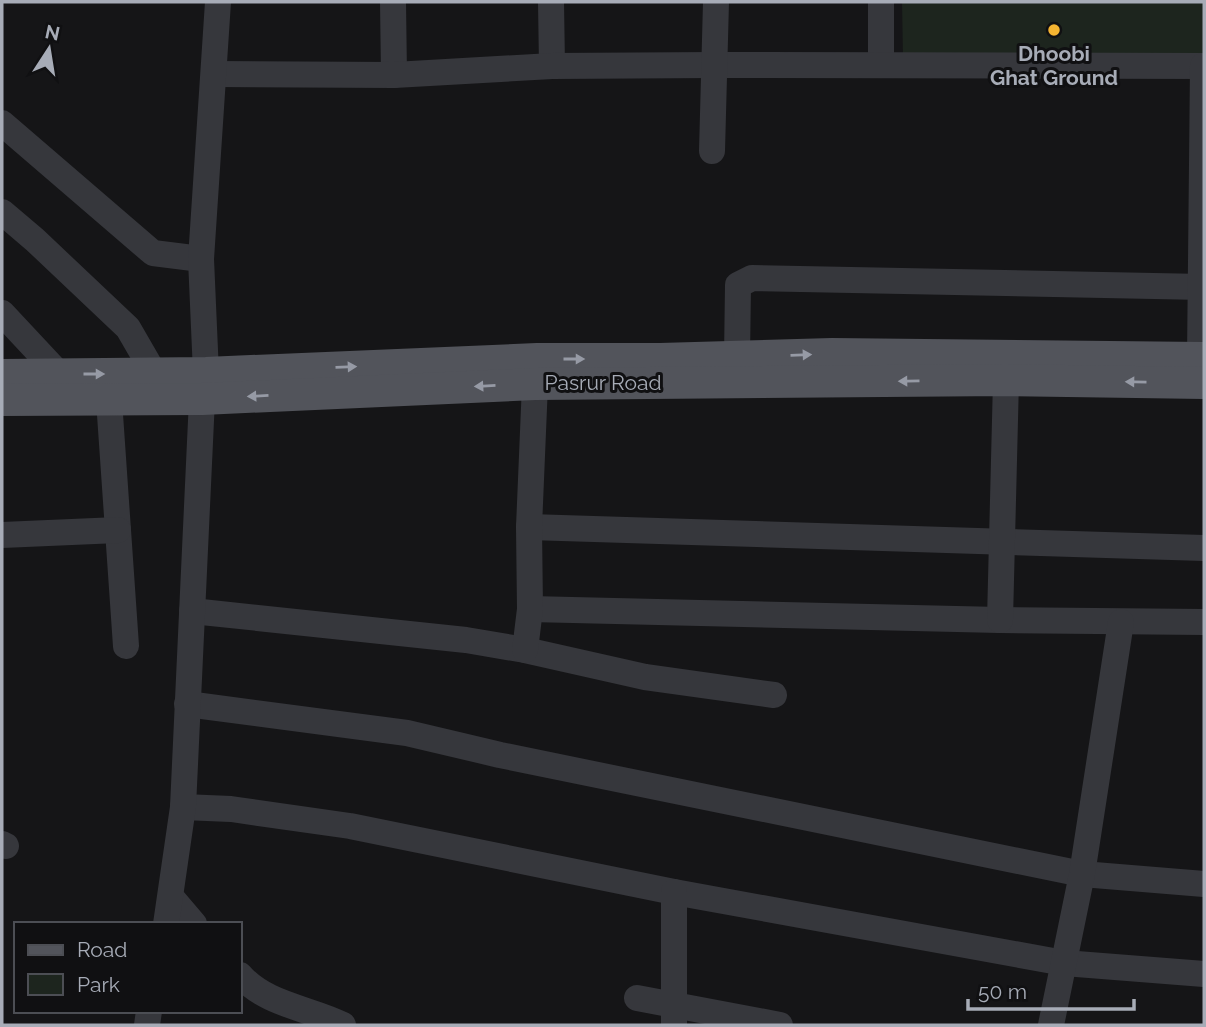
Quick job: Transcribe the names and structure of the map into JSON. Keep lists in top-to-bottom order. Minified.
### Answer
{"streets":{"main road":["Pasrur Road"]},"places":["Dhoobi Ghat Ground"],"legend":["Road","Park"],"scale_bar":"50 m","north":"top"}
